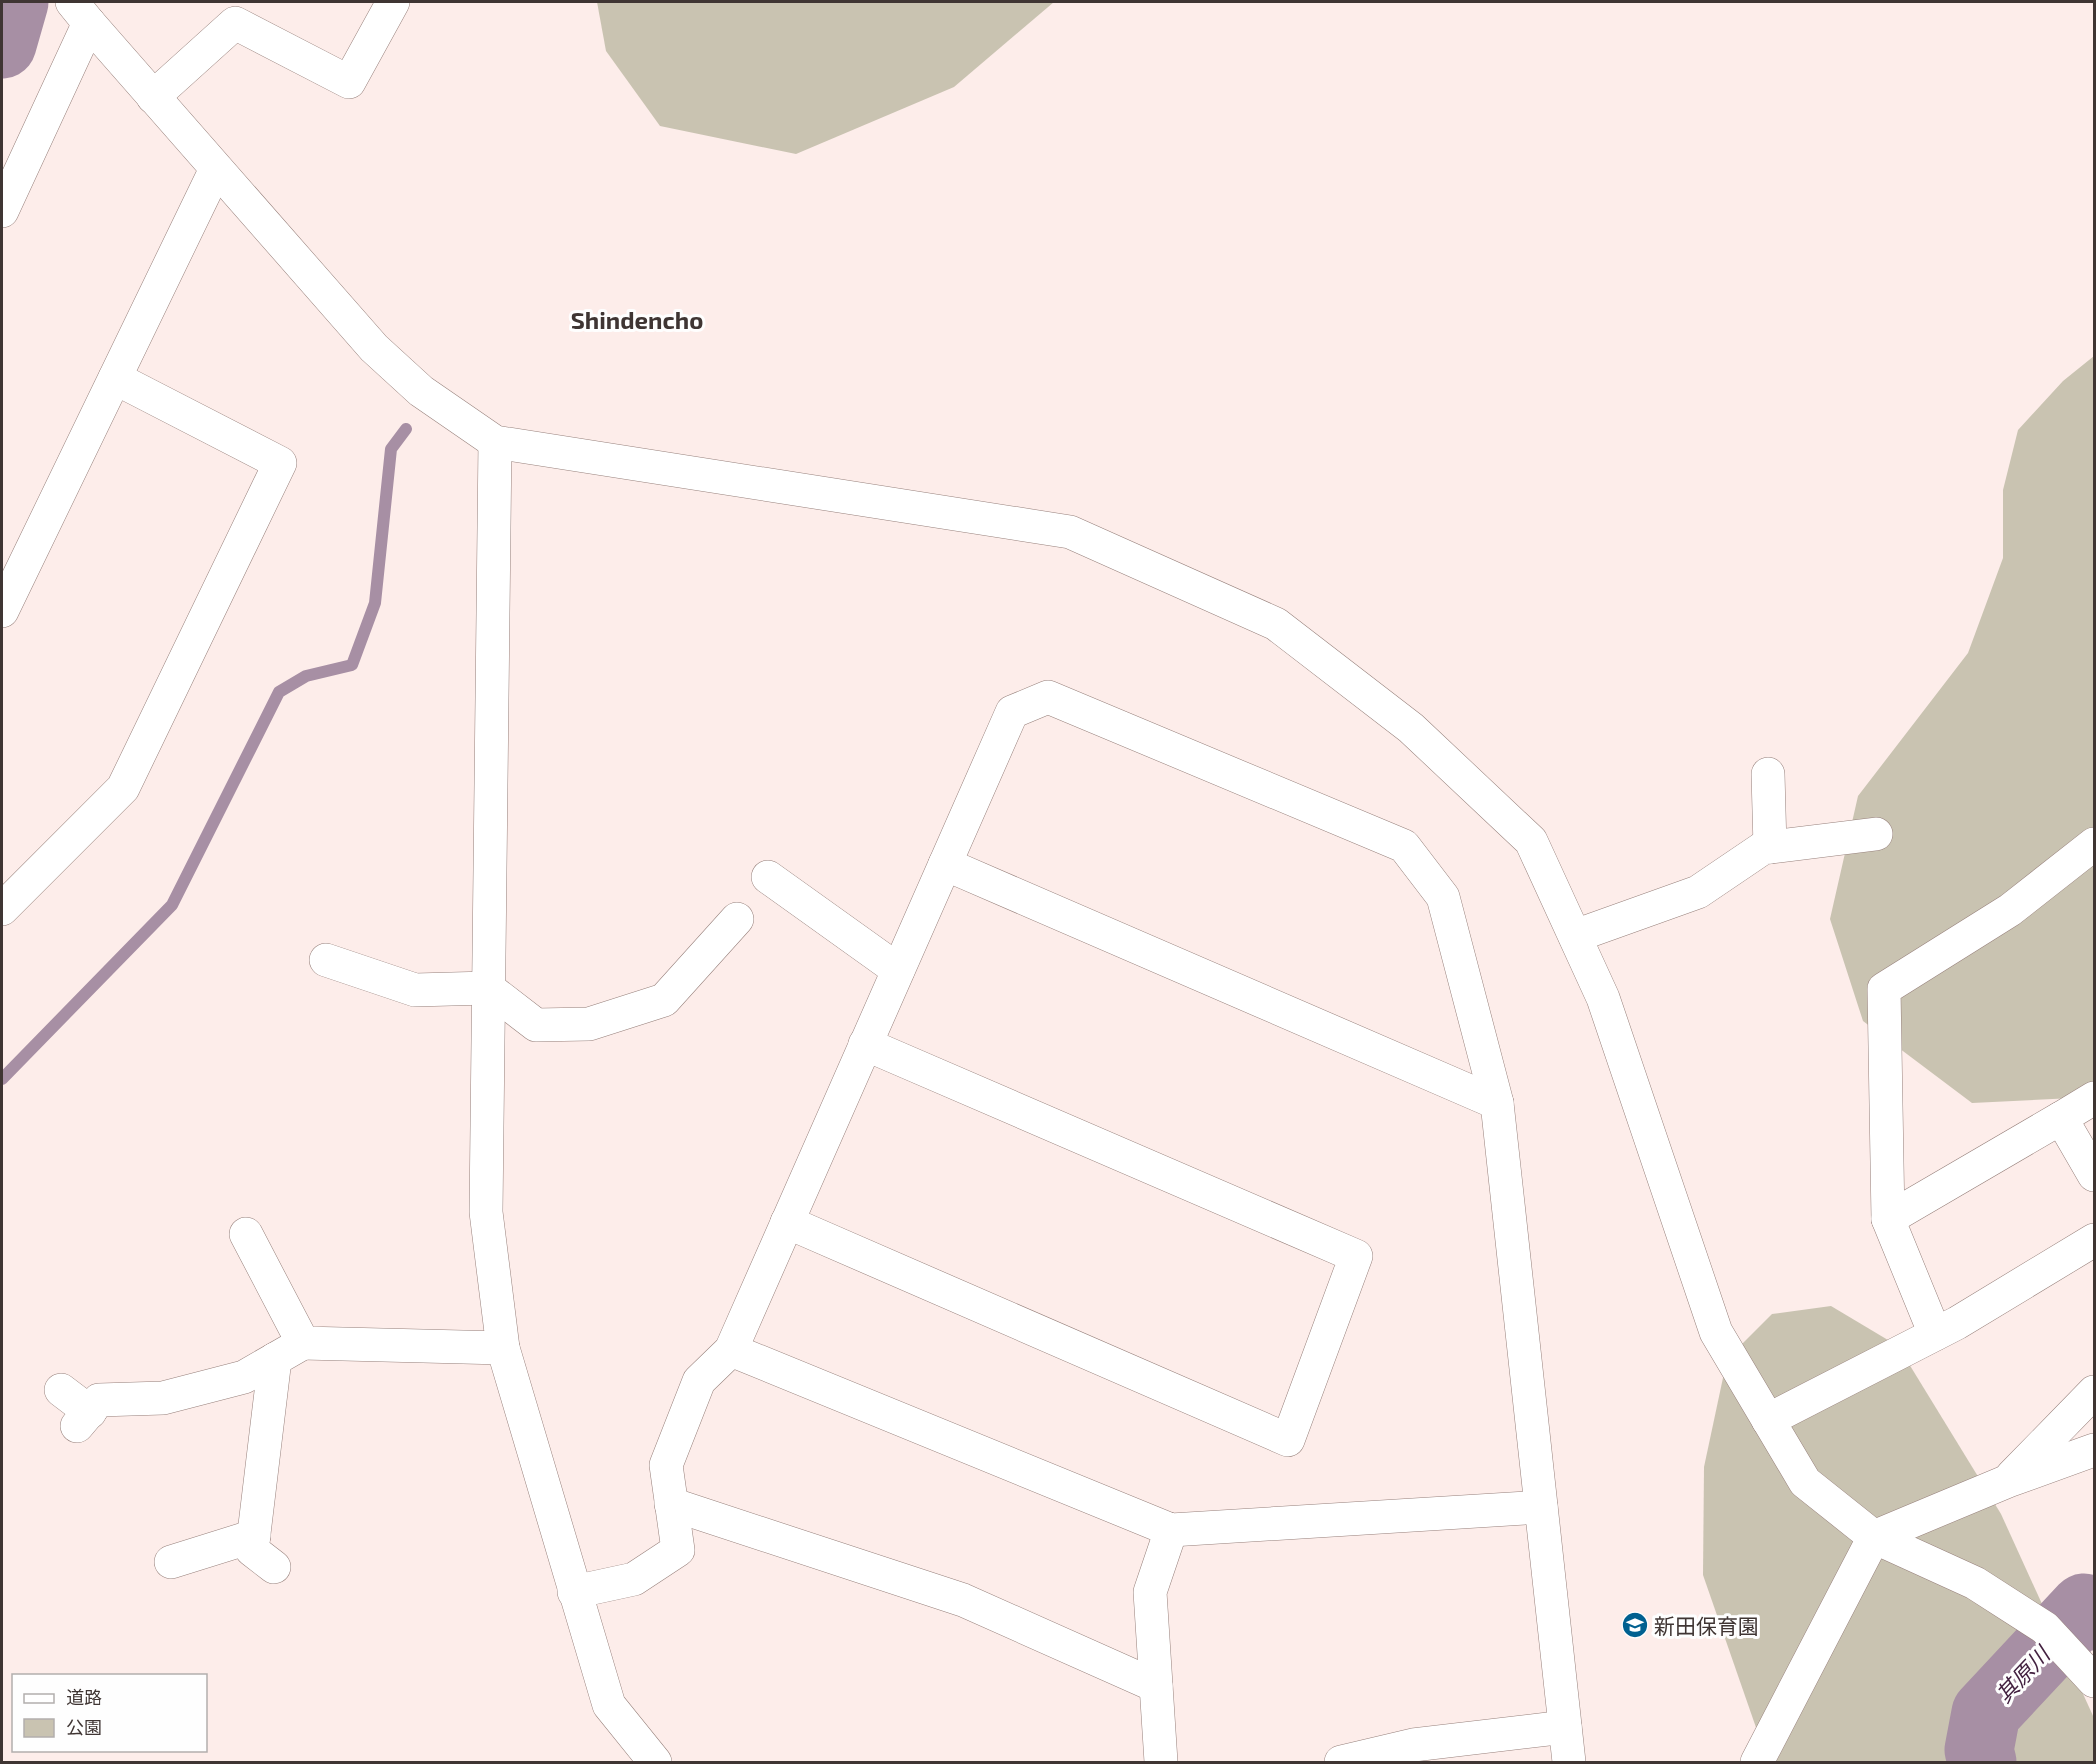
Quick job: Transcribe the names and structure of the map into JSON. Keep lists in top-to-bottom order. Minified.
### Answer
{"districts":["Shindencho"],"water":["其原川"],"places":{"school or university":["新田保育園"]},"legend":["道路","公園"]}
